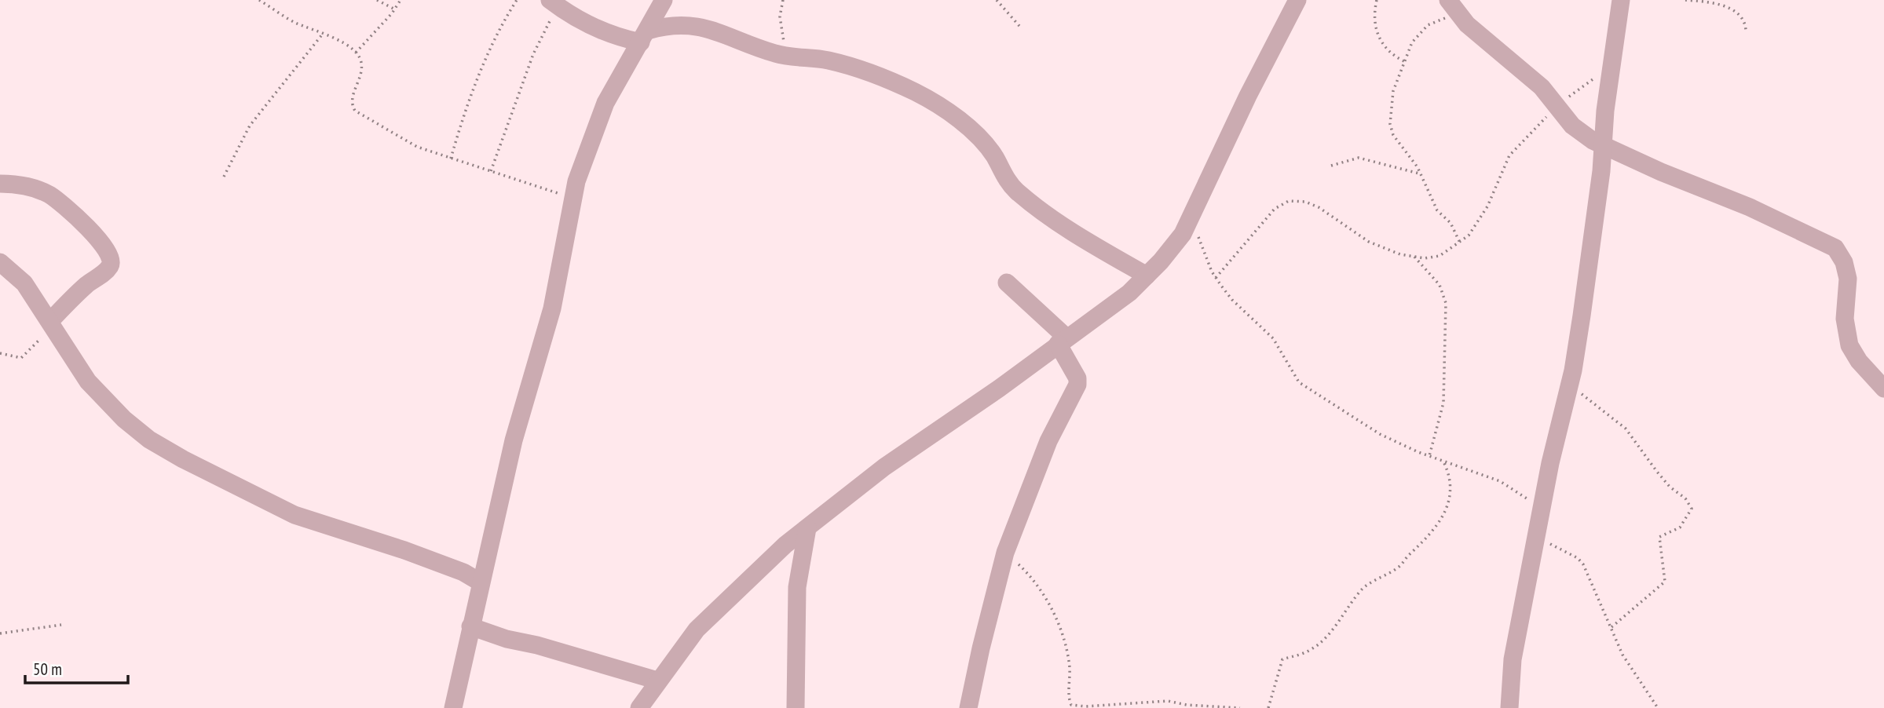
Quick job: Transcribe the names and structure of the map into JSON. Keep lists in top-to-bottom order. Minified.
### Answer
{"scale_bar":"50 m"}
